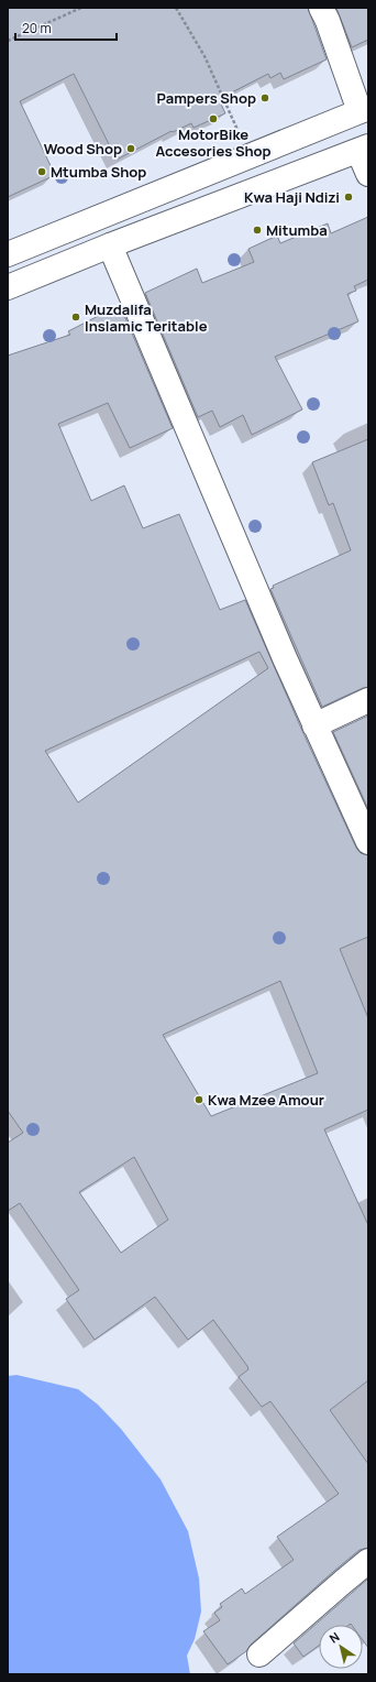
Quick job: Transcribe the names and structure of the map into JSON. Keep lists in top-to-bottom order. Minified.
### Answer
{"places":["Pampers Shop","MotorBike Accesories Shop","Wood Shop","Mtumba Shop","Kwa Haji Ndizi","Mitumba","Muzdalifa Inslamic Teritable","Kwa Mzee Amour"],"scale_bar":"20 m","north":"top left"}
